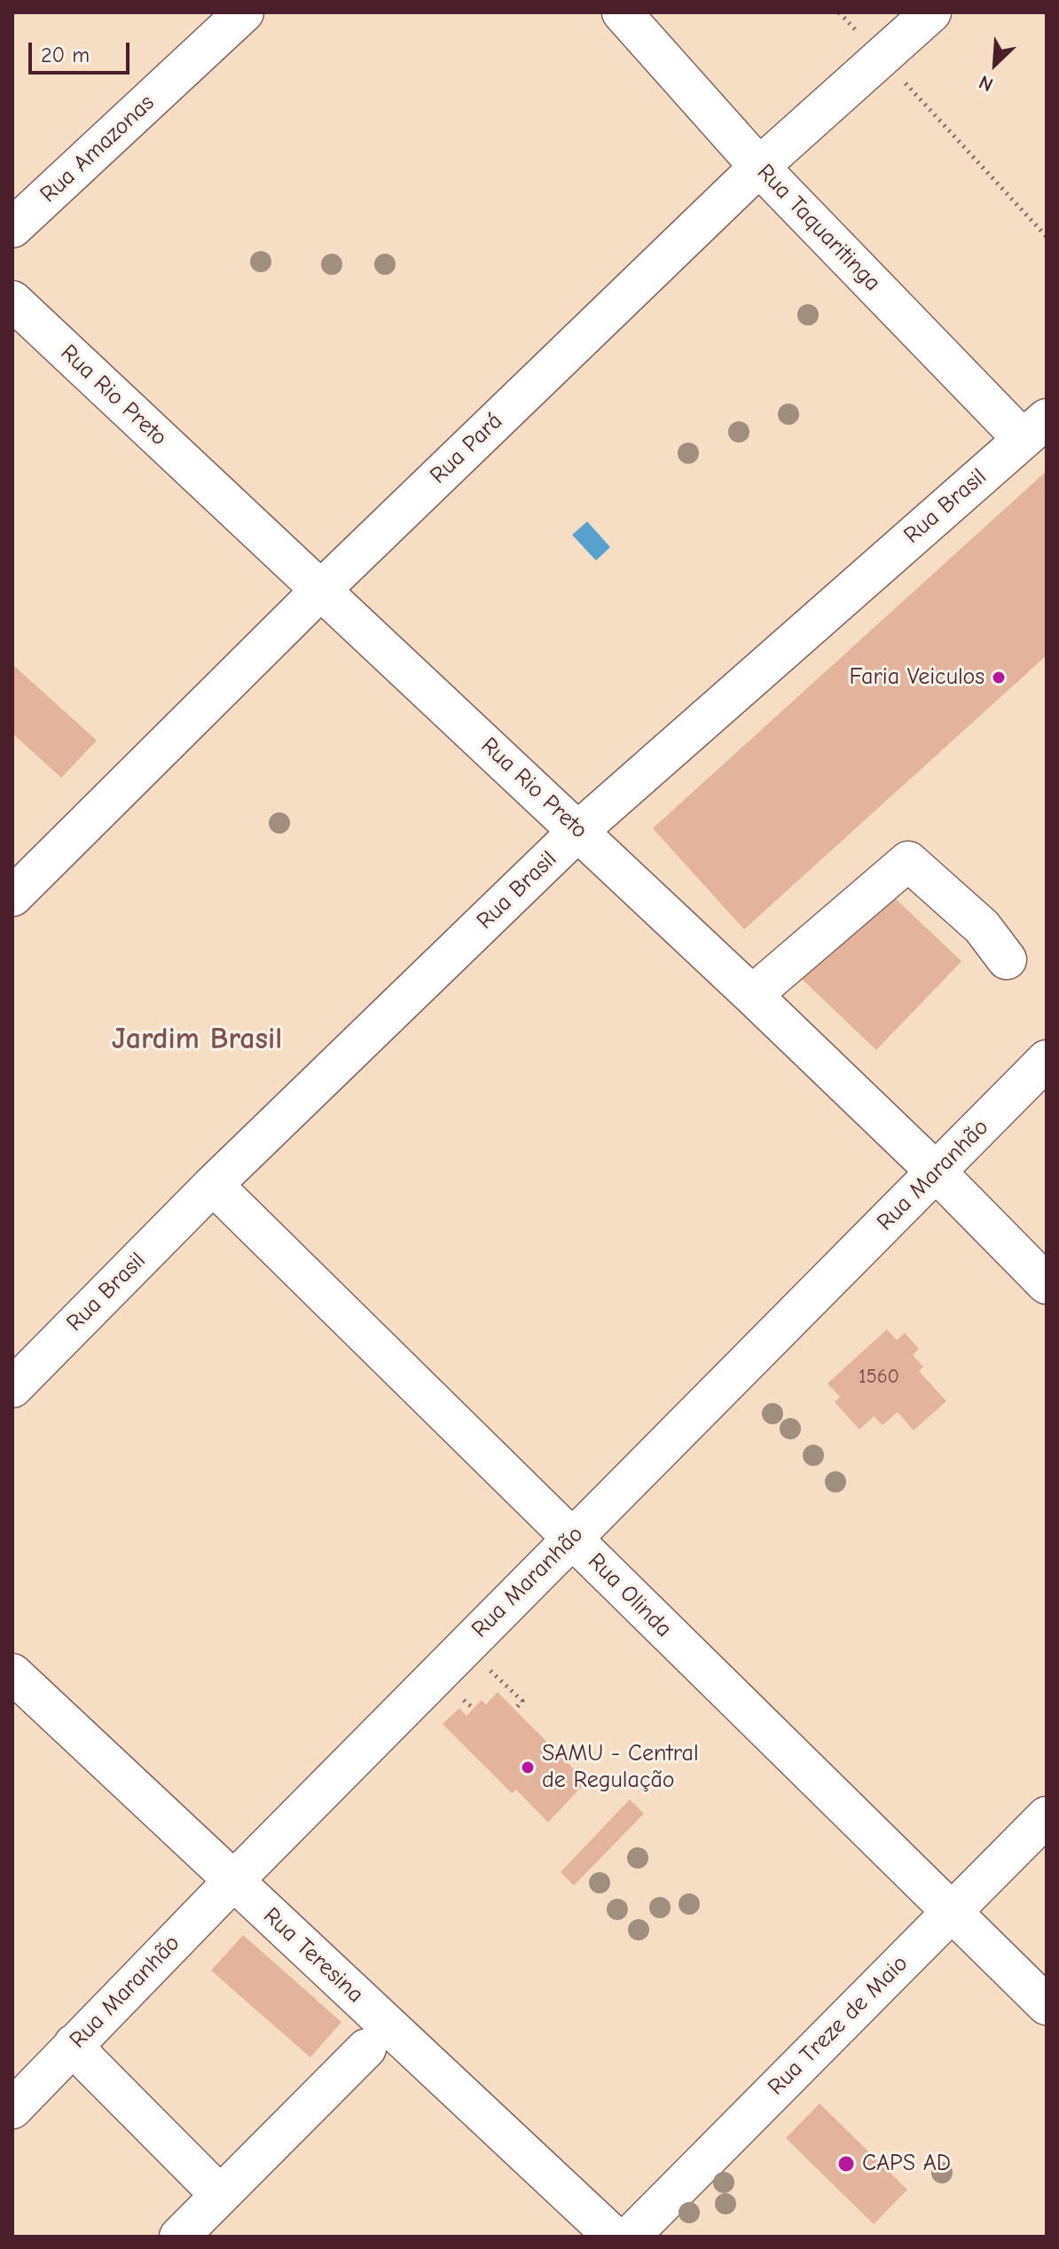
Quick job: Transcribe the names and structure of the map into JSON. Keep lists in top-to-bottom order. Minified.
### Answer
{"streets":{"street":["Rua Amazonas","Rua Taquaritinga","Rua Rio Preto","Rua Pará","Rua Brasil","Rua Maranhão","Rua Olinda","Rua Teresina","Rua Treze de Maio"]},"crossings":[["Rua Taquaritinga","Rua Pará"],["Rua Taquaritinga","Rua Brasil"],["Rua Rio Preto","Rua Pará"],["Rua Rio Preto","Rua Brasil"],["Rua Rio Preto","Rua Maranhão"],["Rua Brasil","Rua Olinda"],["Rua Maranhão","Rua Olinda"],["Rua Maranhão","Rua Teresina"],["Rua Olinda","Rua Treze de Maio"]],"districts":["Jardim Brasil"],"places":["Faria Veiculos","SAMU - Central de Regulação","CAPS AD"],"house_numbers":["1560"],"scale_bar":"20 m","north":"bottom left"}
